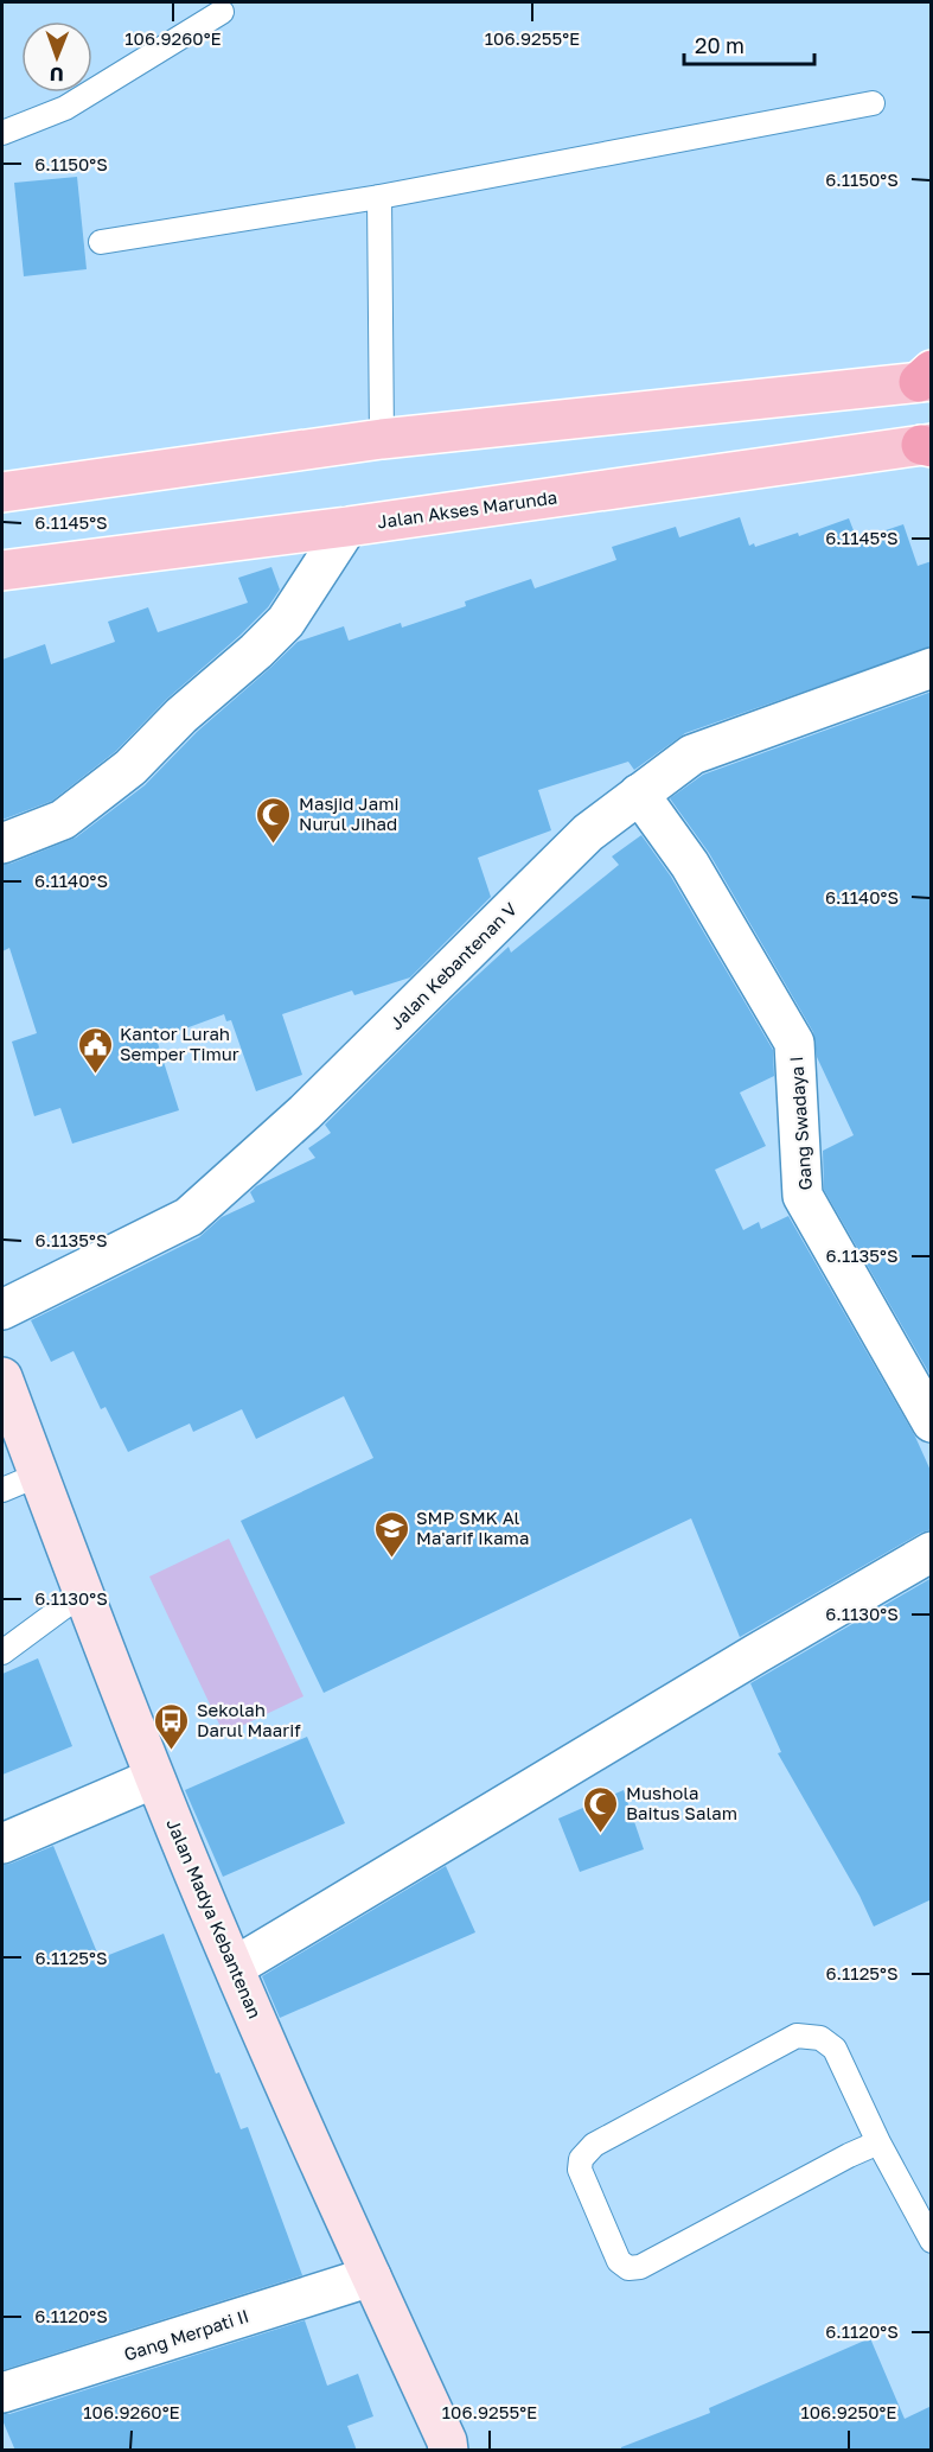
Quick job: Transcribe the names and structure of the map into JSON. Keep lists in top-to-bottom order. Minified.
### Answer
{"streets":{"main road":["Jalan Akses Marunda"],"street":["Jalan Kebantenan V","Gang Swadaya I","Jalan Madya Kebantenan","Gang Merpati II"]},"crossings":[["Jalan Kebantenan V","Gang Swadaya I"],["Jalan Madya Kebantenan","Gang Merpati II"]],"places":{"mosque":["Masjid Jami Nurul Jihad","Mushola Baitus Salam"],"public building":["Kantor Lurah Semper Timur"],"school or university":["SMP SMK Al Ma'arif Ikama"],"bus stop":["Sekolah Darul Maarif"]},"scale_bar":"20 m","north":"bottom","coordinates":["106.9260°E","106.9255°E","6.1150°S","6.1145°S","6.1140°S","6.1135°S","6.1130°S","6.1125°S","6.1120°S","106.9250°E"]}
